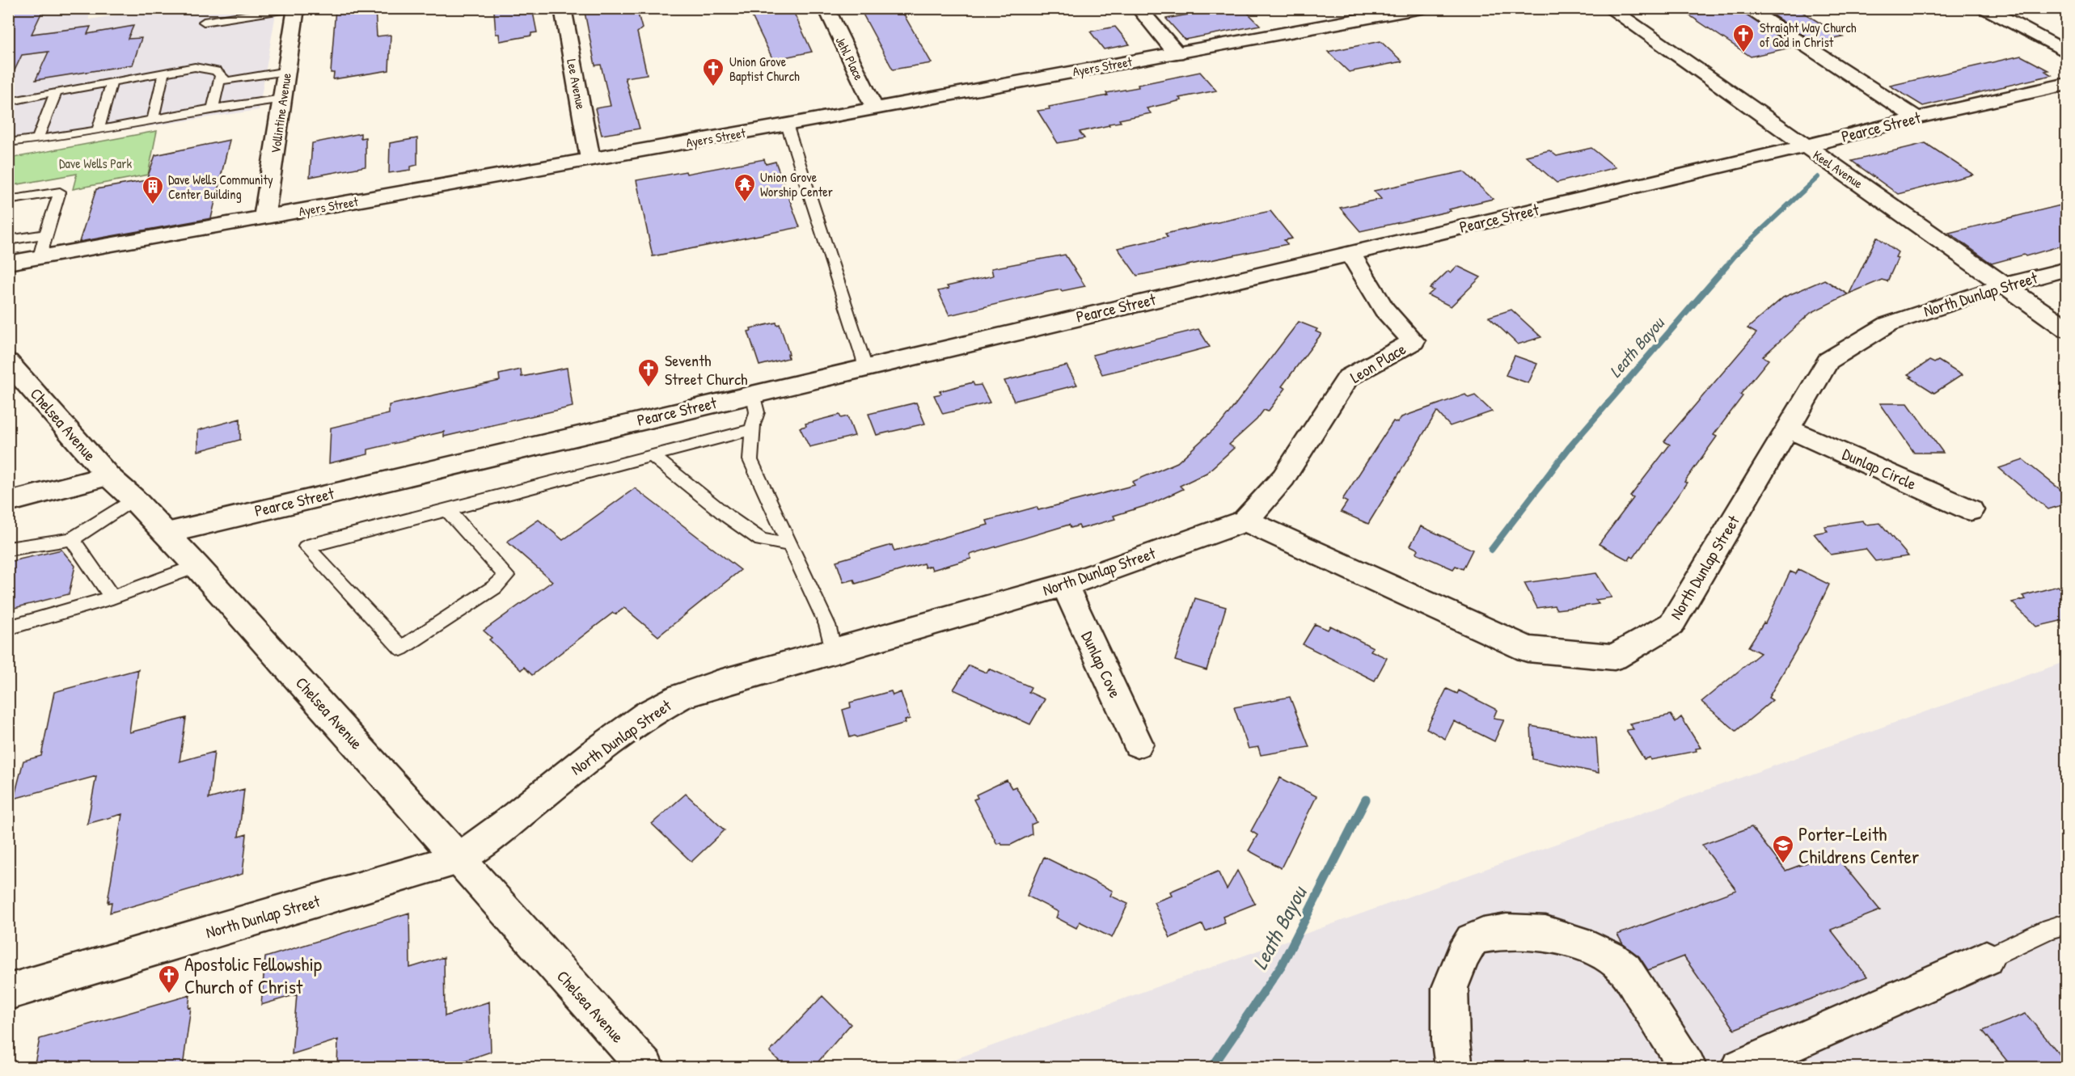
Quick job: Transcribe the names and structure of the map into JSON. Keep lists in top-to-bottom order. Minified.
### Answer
{"streets":{"street":["Jehl Place","Ayers Street","Lee Avenue","Vollintine Avenue","Pearce Street","Keel Avenue","North Dunlap Street","Leon Place","Chelsea Avenue","Dunlap Circle","Dunlap Cove"]},"crossings":[["Jehl Place","Ayers Street"],["Ayers Street","Lee Avenue"],["Ayers Street","Vollintine Avenue"],["Pearce Street","Keel Avenue"],["Pearce Street","Leon Place"],["Pearce Street","Chelsea Avenue"],["Keel Avenue","North Dunlap Street"],["North Dunlap Street","Leon Place"],["North Dunlap Street","Chelsea Avenue"],["North Dunlap Street","Dunlap Circle"],["North Dunlap Street","Dunlap Cove"]],"water":["Leath Bayou"],"parks":["Dave Wells Park"],"places":{"church":["Straight Way Church of God in Christ","Union Grove Baptist Church","Seventh Street Church","Apostolic Fellowship Church of Christ"],"temple":["Union Grove Worship Center"],"building":["Dave Wells Community Center Building"],"school or university":["Porter-Leith Childrens Center"]}}
